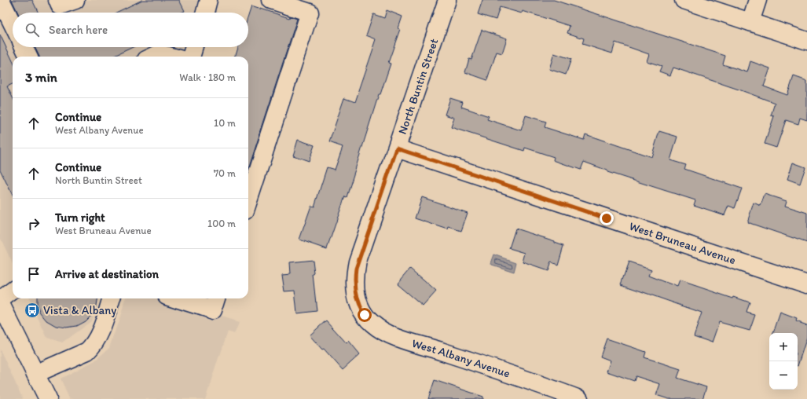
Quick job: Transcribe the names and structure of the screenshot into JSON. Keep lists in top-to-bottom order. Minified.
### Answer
{"streets":{"street":["North Buntin Street","West Bruneau Avenue","West Albany Avenue"]},"crossings":[["North Buntin Street","West Bruneau Avenue"],["North Buntin Street","West Albany Avenue"]],"places":{"bus stop":["Vista & Albany"]},"page":{"search":"Search here","heading":["3 min","Walk · 180 m"],"list":[["Continue","West Albany Avenue","10 m"],["Continue","North Buntin Street","70 m"],["Turn right","West Bruneau Avenue","100 m"],"Arrive at destination"],"map_buttons":["+","−"]}}
